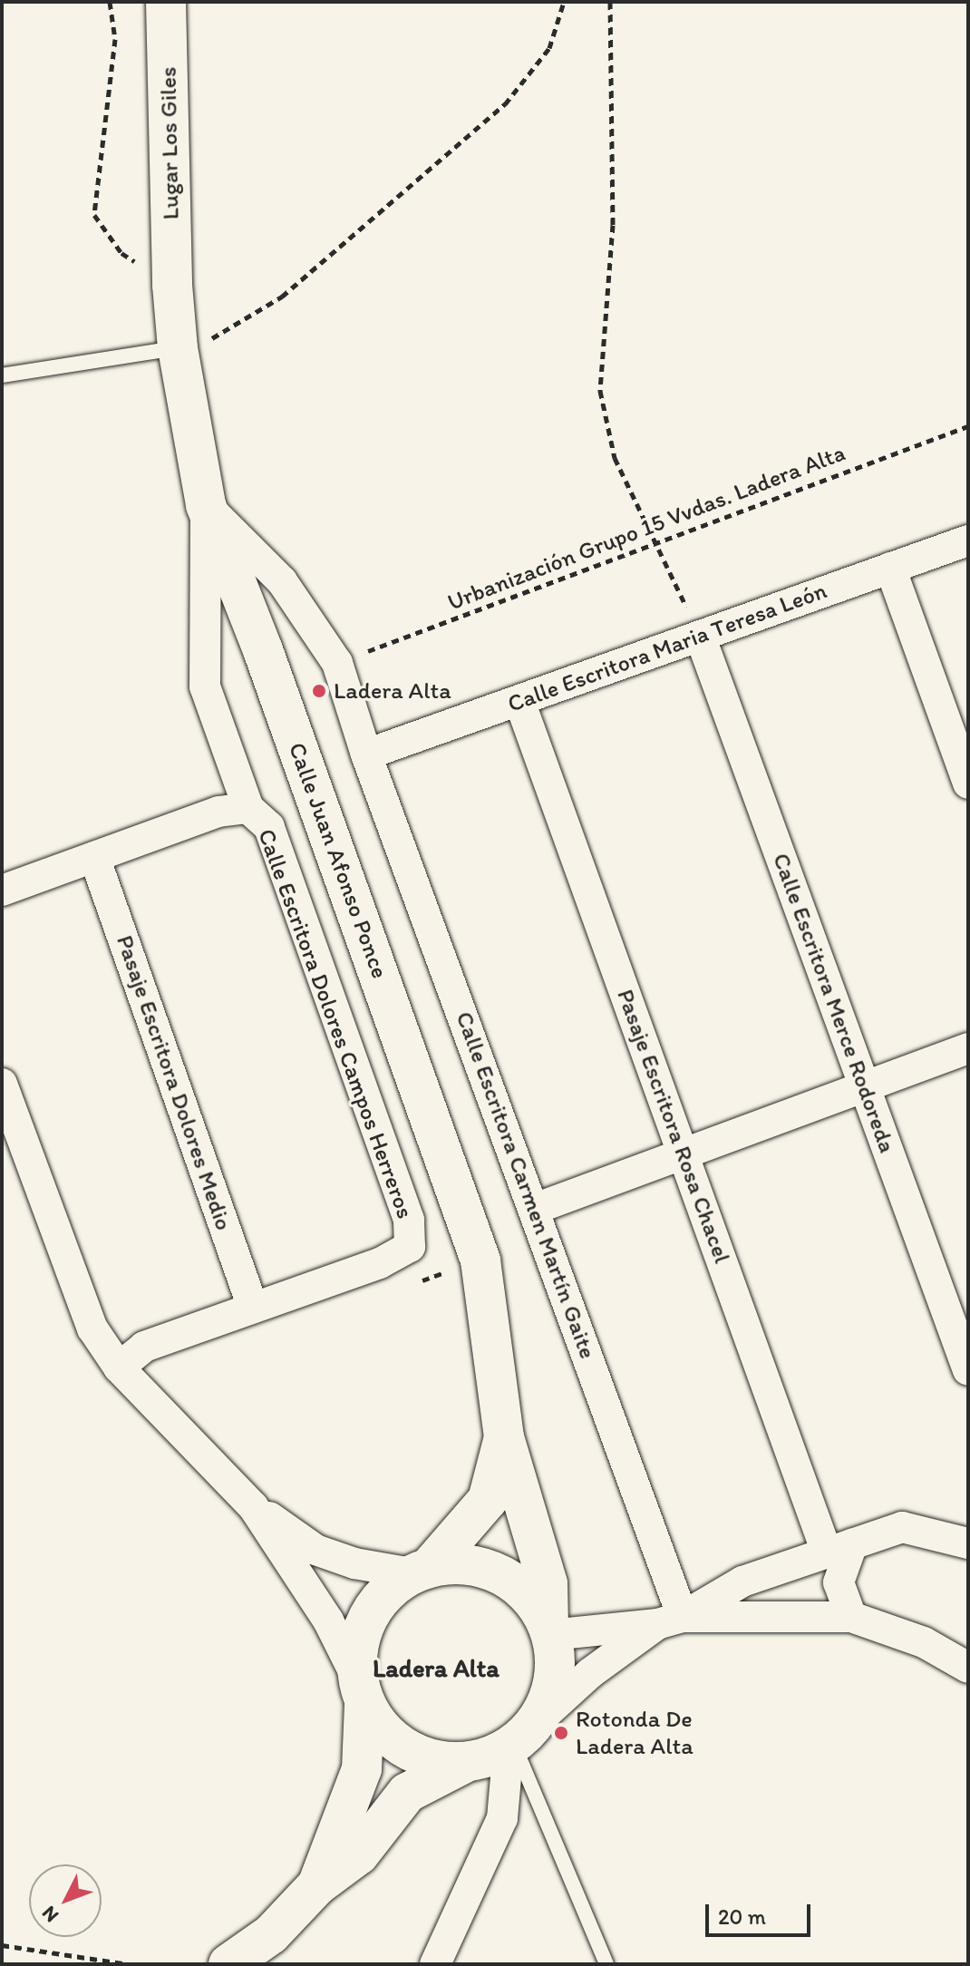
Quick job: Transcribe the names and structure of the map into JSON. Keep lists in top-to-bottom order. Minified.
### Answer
{"streets":{"street":["Lugar Los Giles","Calle Escritora Maria Teresa León","Calle Juan Afonso Ponce","Calle Escritora Merce Rodoreda","Calle Escritora Dolores Campos Herreros","Pasaje Escritora Dolores Medio","Pasaje Escritora Rosa Chacel","Calle Escritora Carmen Martín Gaite"],"path":["Urbanización Grupo 15 Vvdas. Ladera Alta"]},"crossings":[["Lugar Los Giles","Calle Juan Afonso Ponce"],["Urbanización Grupo 15 Vvdas. Ladera Alta","Calle Escritora Carmen Martín Gaite"],["Calle Escritora Maria Teresa León","Calle Escritora Merce Rodoreda"],["Calle Escritora Maria Teresa León","Pasaje Escritora Rosa Chacel"],["Calle Escritora Maria Teresa León","Calle Escritora Carmen Martín Gaite"],["Calle Juan Afonso Ponce","Calle Escritora Carmen Martín Gaite"],["Calle Escritora Dolores Campos Herreros","Pasaje Escritora Dolores Medio"]],"districts":["Ladera Alta"],"places":["Ladera Alta","Rotonda De Ladera Alta"],"scale_bar":"20 m","north":"bottom left"}
